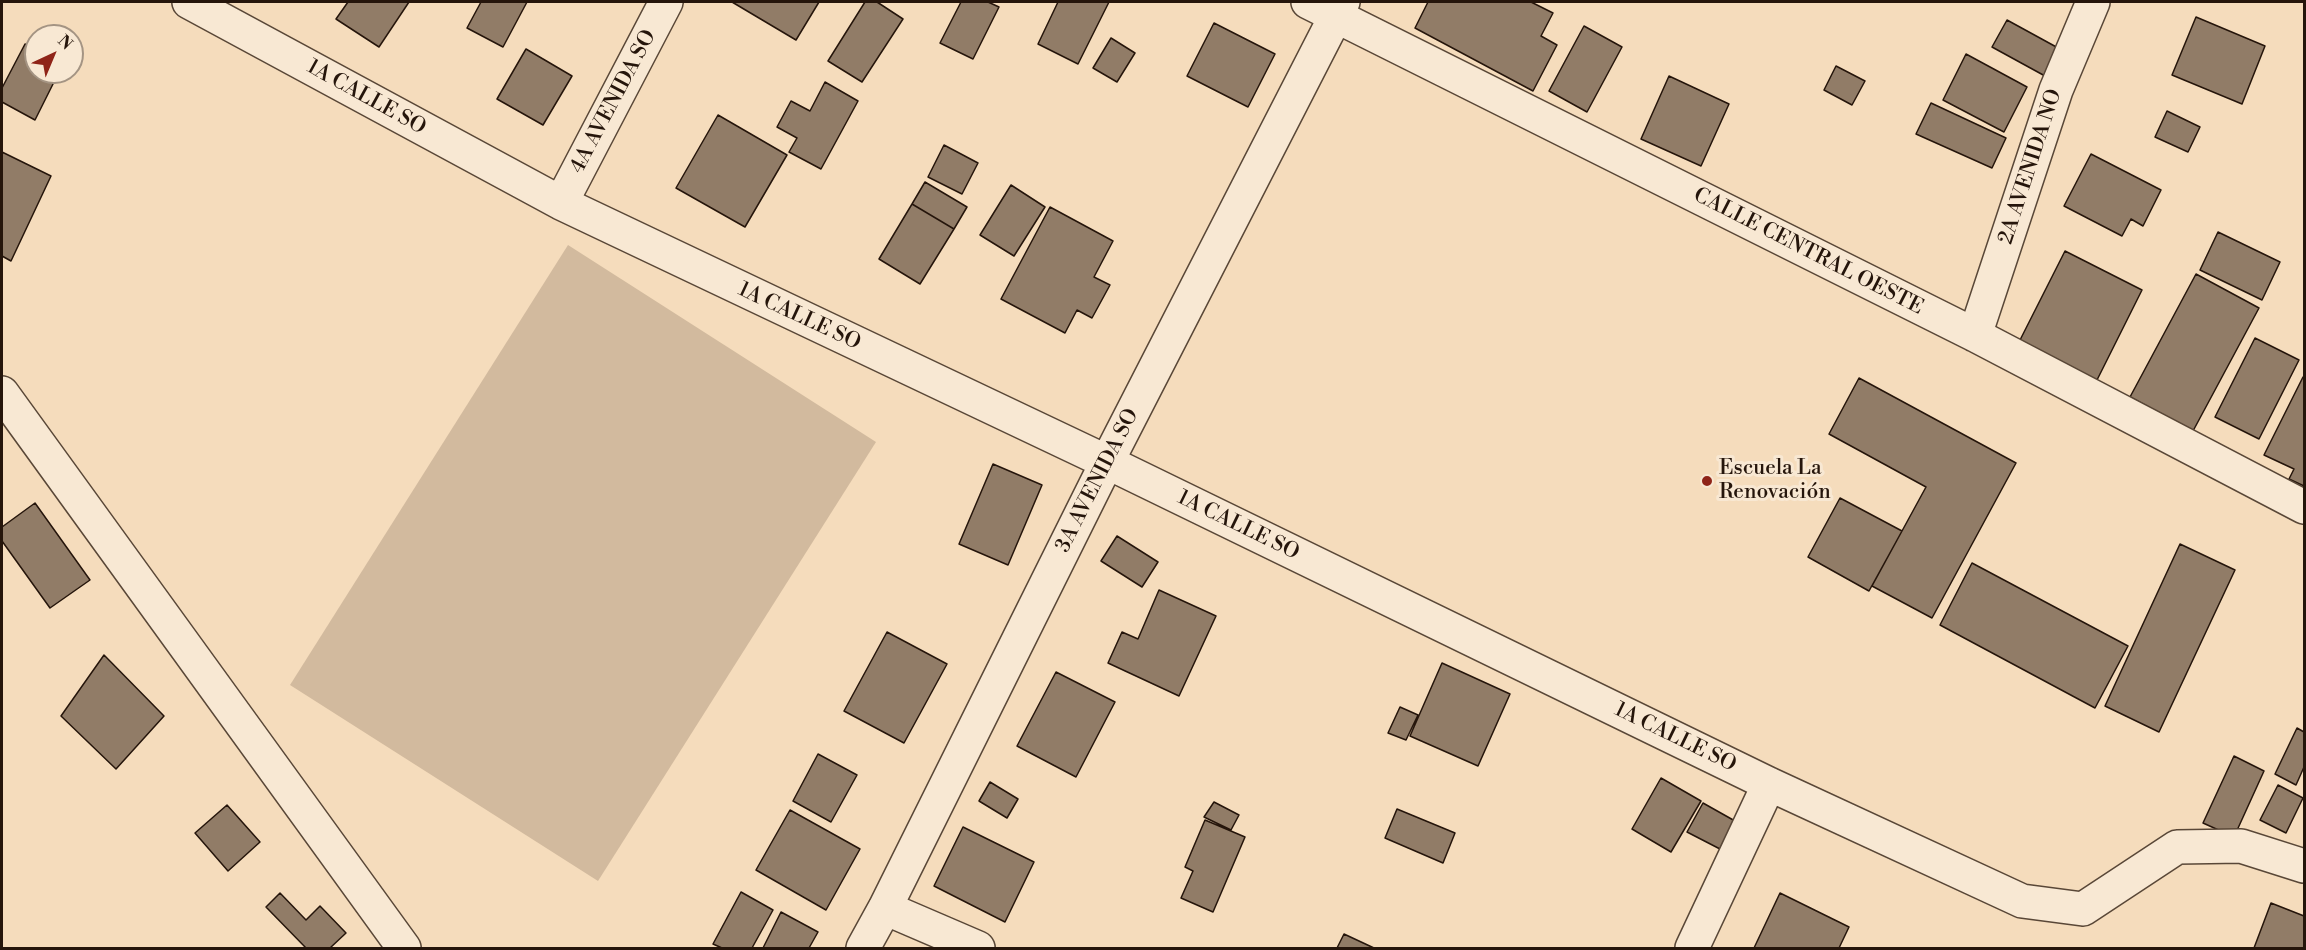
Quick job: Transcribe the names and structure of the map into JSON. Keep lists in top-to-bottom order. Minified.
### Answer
{"streets":{"street":["1A CALLE SO","4A AVENIDA SO","2A AVENIDA NO","CALLE CENTRAL OESTE","3A AVENIDA SO"]},"crossings":[["1A CALLE SO","4A AVENIDA SO"],["1A CALLE SO","3A AVENIDA SO"],["2A AVENIDA NO","CALLE CENTRAL OESTE"],["CALLE CENTRAL OESTE","3A AVENIDA SO"]],"places":["Escuela La Renovación"],"north":"top right"}
